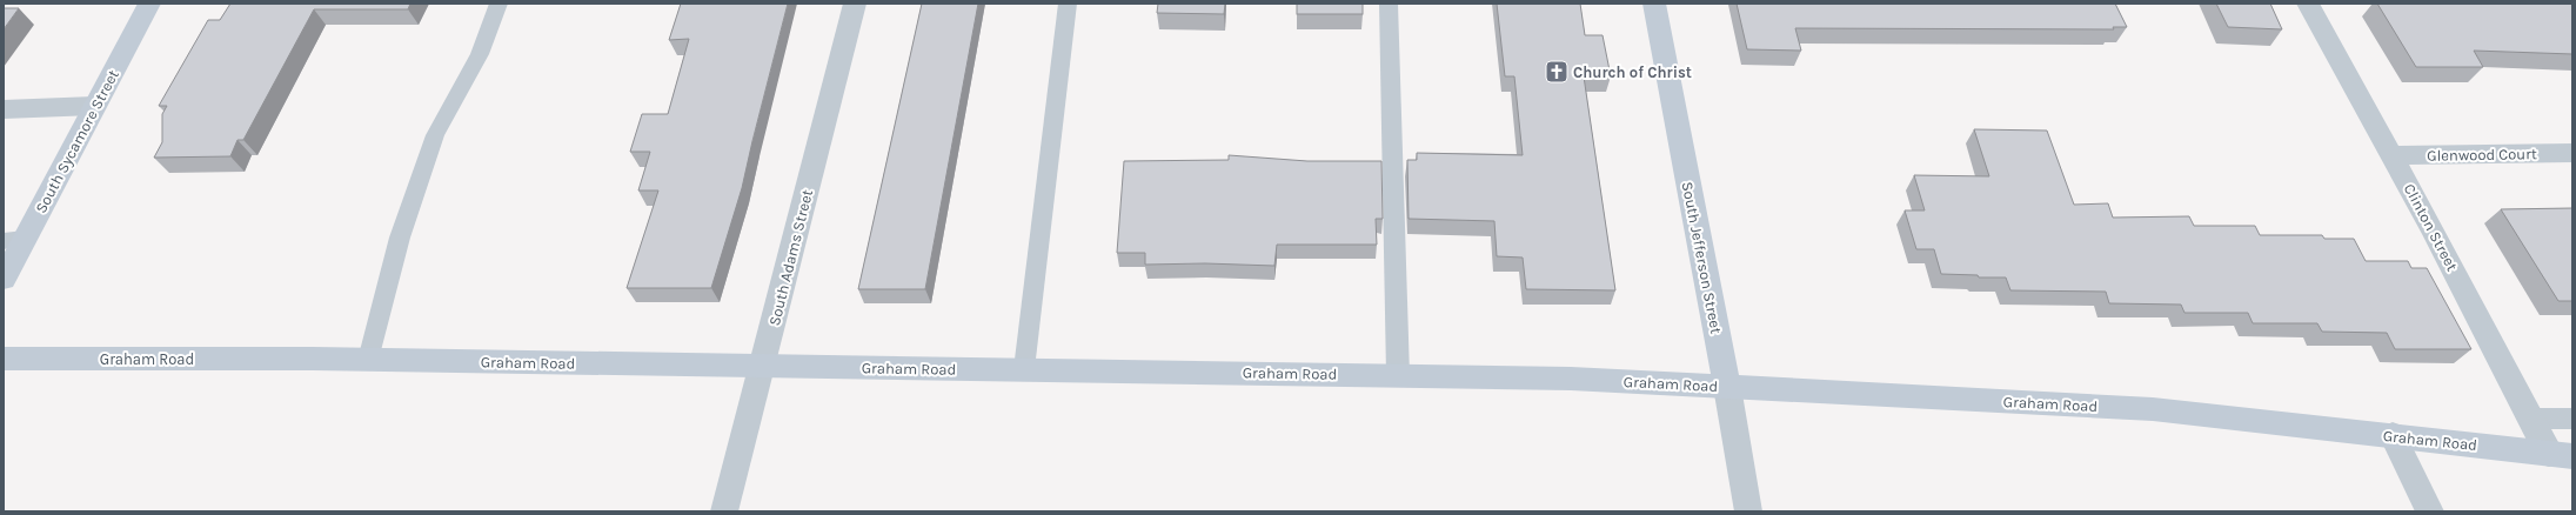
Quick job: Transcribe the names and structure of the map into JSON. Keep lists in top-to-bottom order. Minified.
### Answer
{"streets":{"main road":["South Sycamore Street","South Jefferson Street","Graham Road"],"street":["Glenwood Court","Clinton Street","South Adams Street"]},"crossings":[["Glenwood Court","Clinton Street"],["Clinton Street","Graham Road"],["South Adams Street","Graham Road"],["South Jefferson Street","Graham Road"]],"places":{"church":["Church of Christ"]}}
